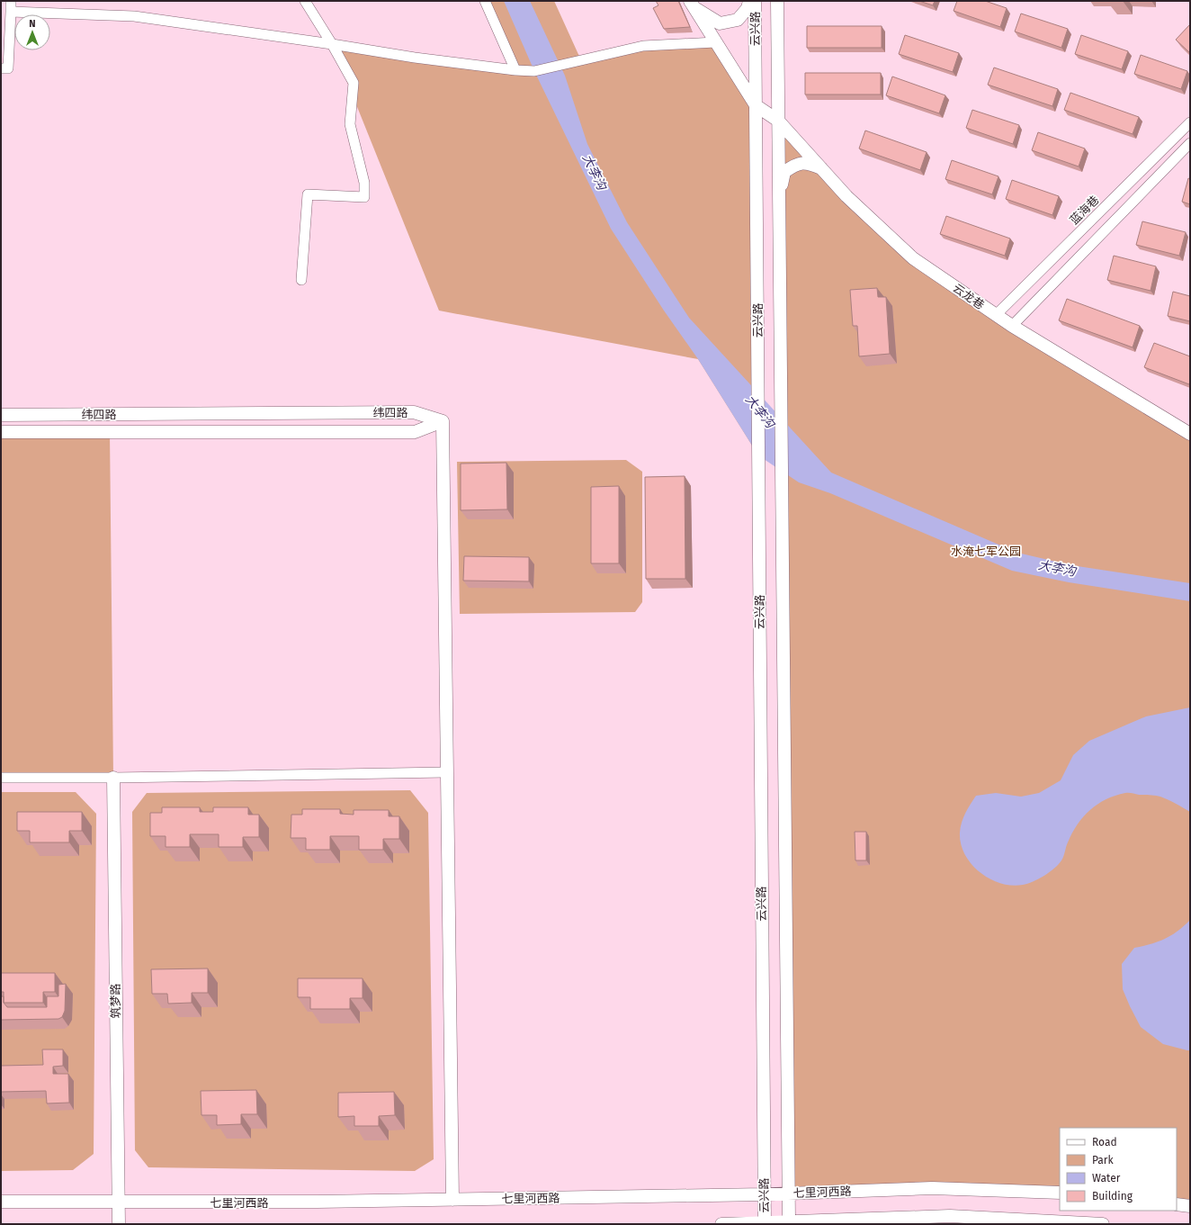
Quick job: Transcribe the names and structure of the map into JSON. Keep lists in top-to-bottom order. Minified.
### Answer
{"streets":{"street":["云兴路","蓝海巷","云龙巷","纬四路","筑梦路","七里河西路"]},"crossings":[["云兴路","云龙巷"],["云兴路","七里河西路"],["蓝海巷","云龙巷"],["筑梦路","七里河西路"]],"water":["大李沟"],"parks":["水淹七军公园"],"legend":["Road","Park","Water","Building"],"north":"top"}
